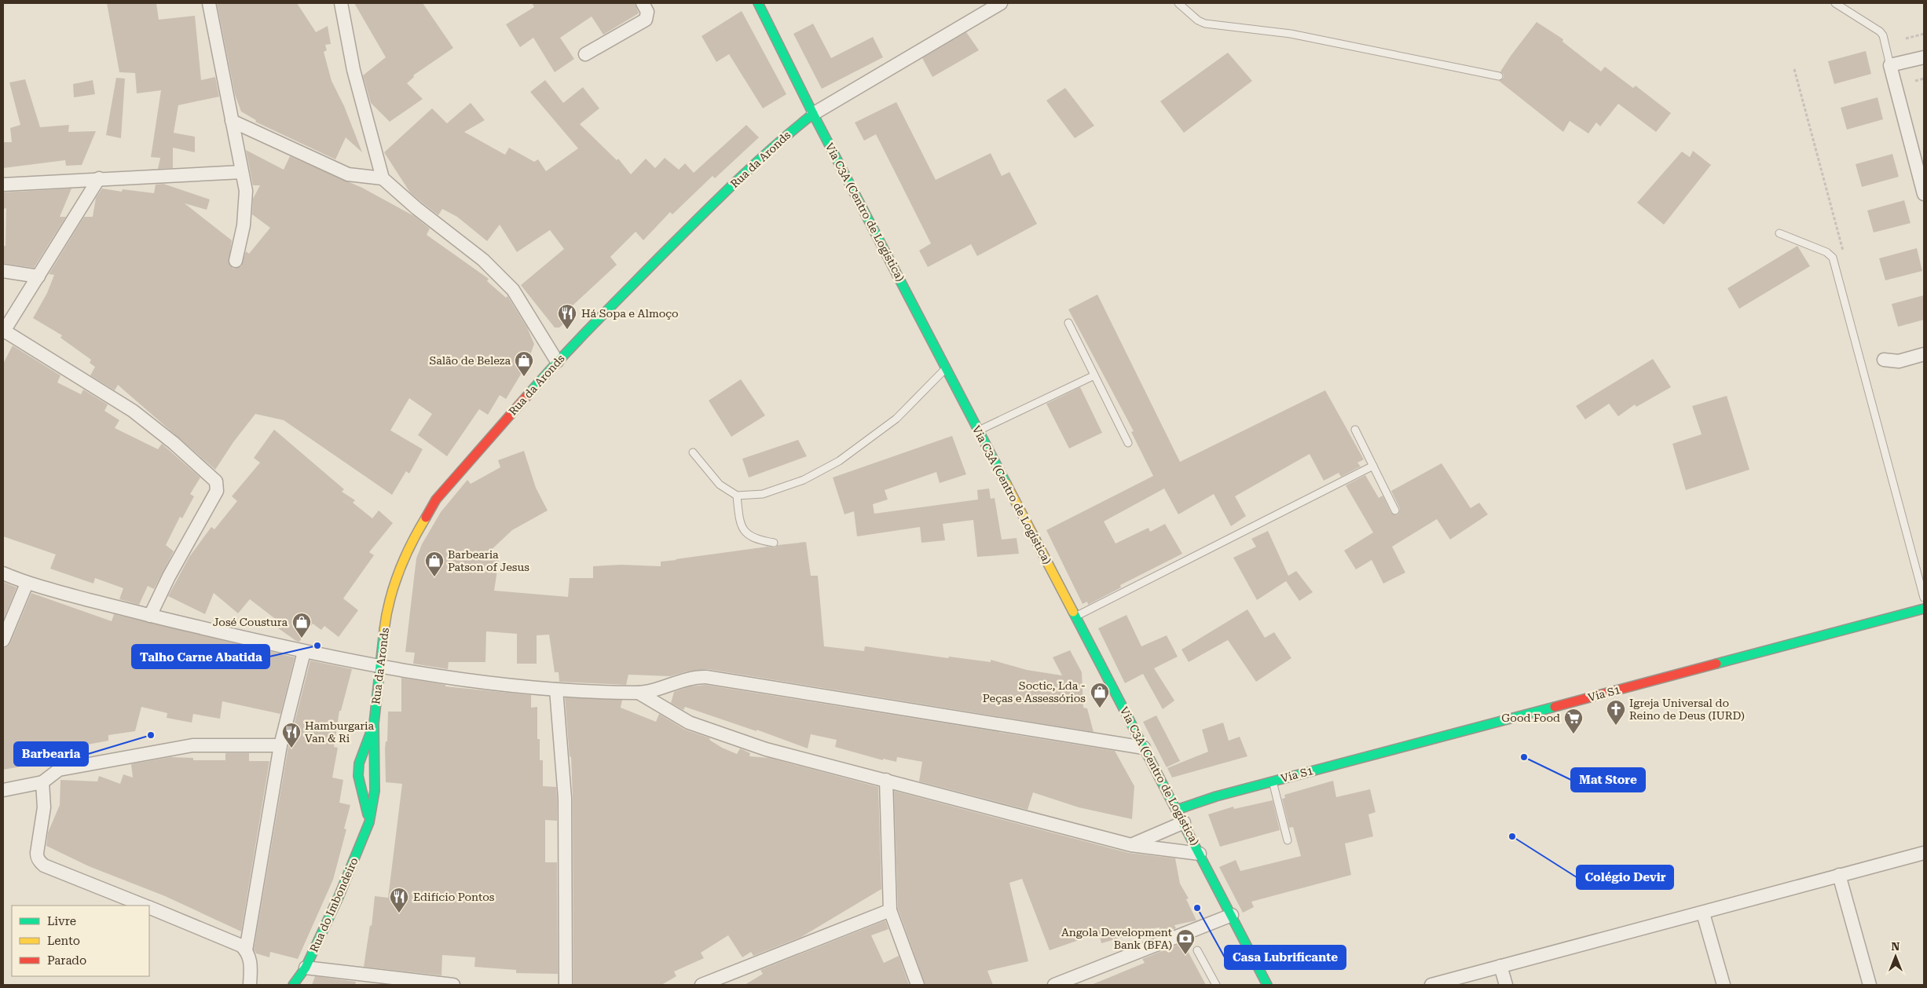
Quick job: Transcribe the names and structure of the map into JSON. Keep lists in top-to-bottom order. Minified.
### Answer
{"streets":{"street":["Rua da Aronds","Via C3A (Centro de Logística)","Via S1","Rua do Imbondeiro"]},"crossings":[["Rua da Aronds","Via C3A (Centro de Logística)"],["Rua da Aronds","Rua do Imbondeiro"],["Via C3A (Centro de Logística)","Via S1"]],"places":{"restaurant":["Há Sopa e Almoço","Hamburgaria Van & Ri","Edifício Pontos"],"shop":["Salão de Beleza","Barbearia Patson of Jesus","José Coustura","Soctic, Lda - Peças e Assessórios"],"other":["Talho Carne Abatida","Barbearia","Mat Store","Colégio Devir","Casa Lubrificante"],"church":["Igreja Universal do Reino de Deus (IURD)"],"supermarket":["Good Food"],"bank":["Angola Development Bank (BFA)"]},"legend":["Livre","Lento","Parado"],"north":"top"}
